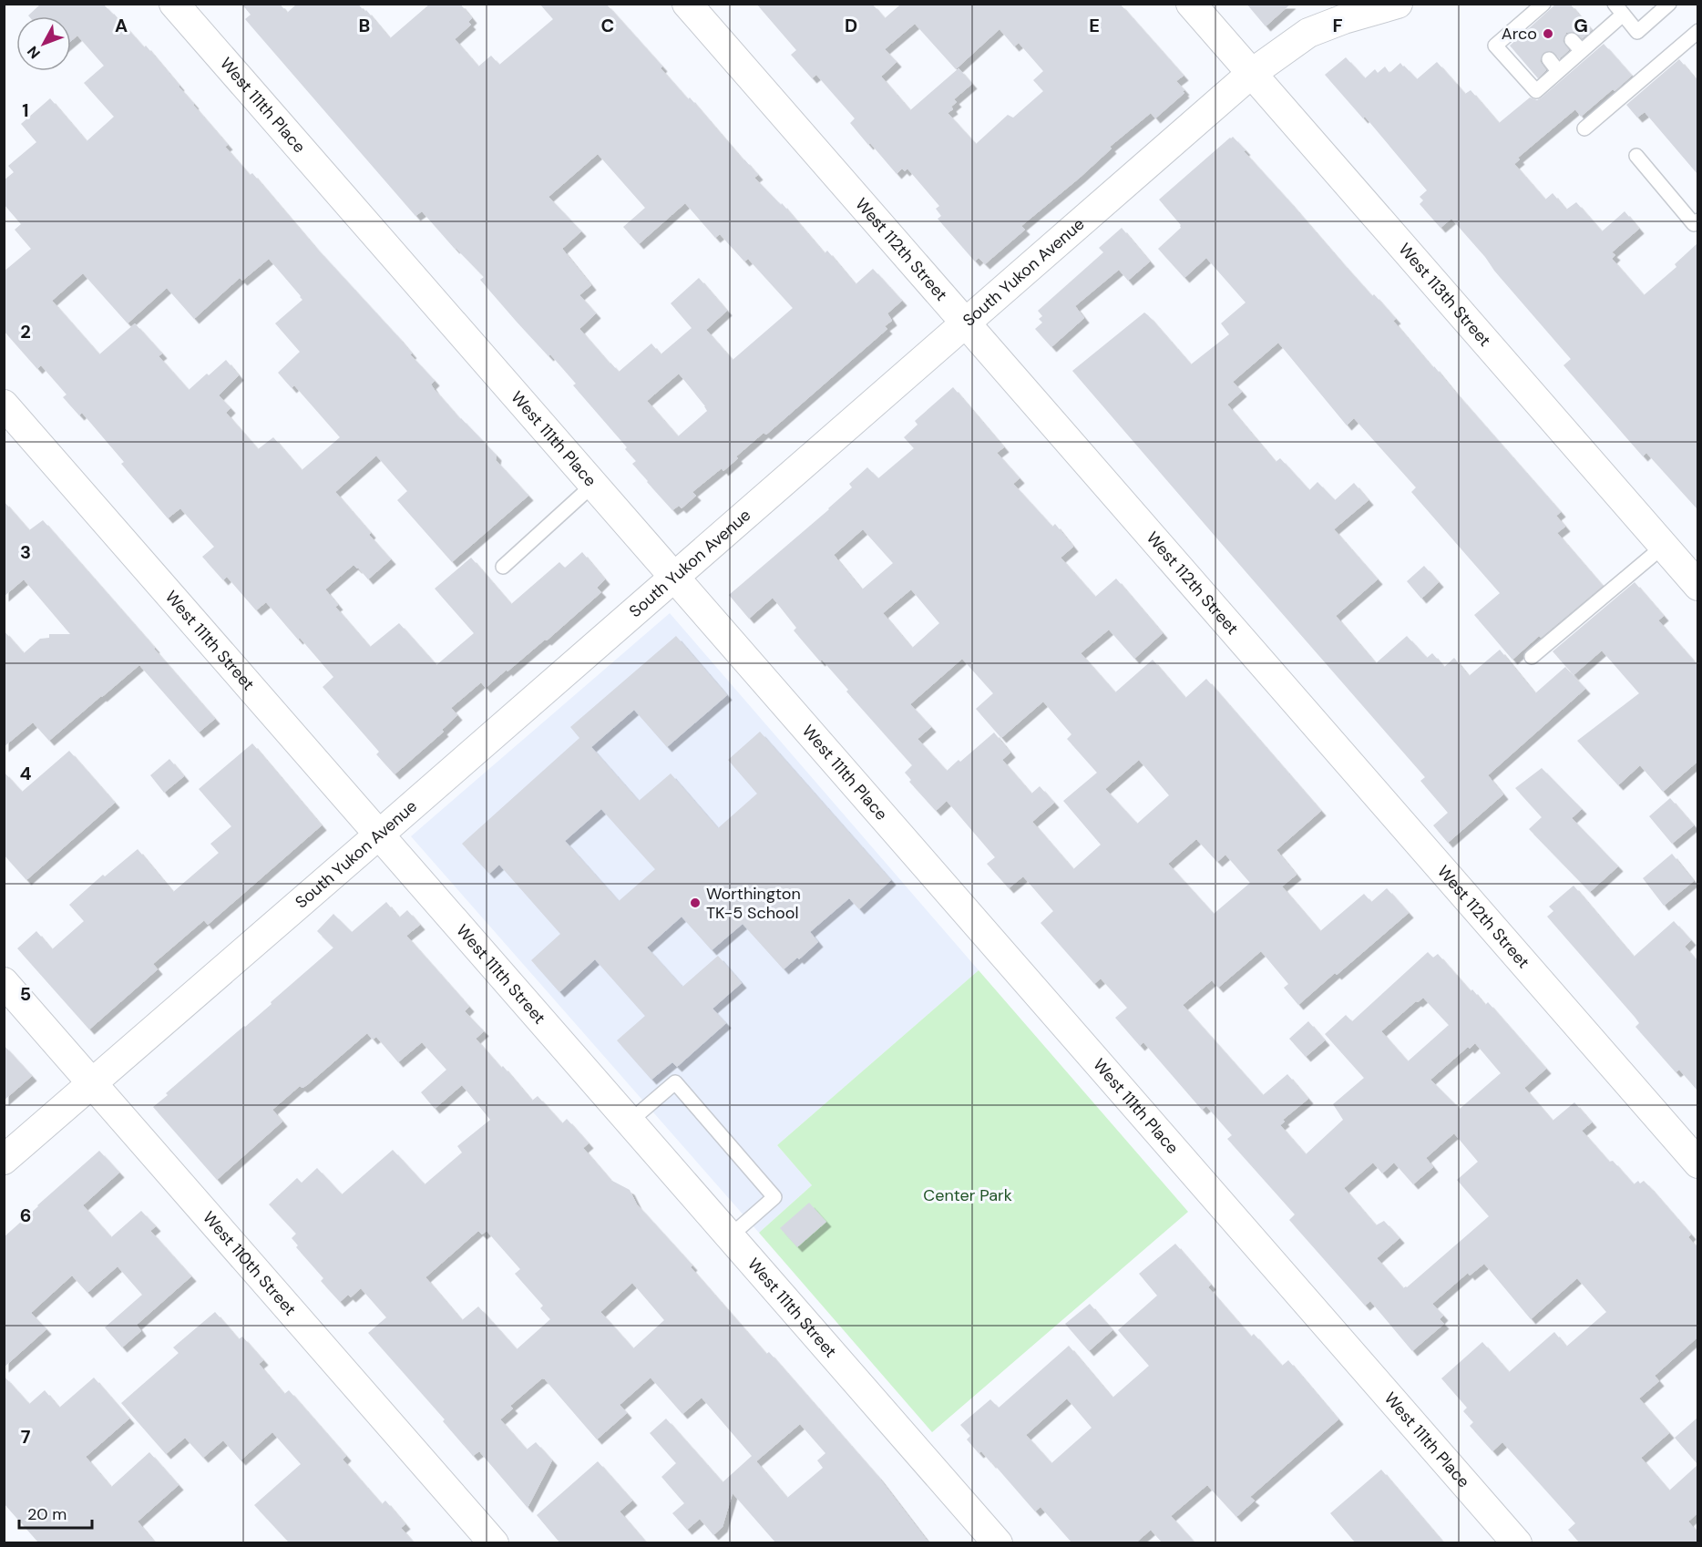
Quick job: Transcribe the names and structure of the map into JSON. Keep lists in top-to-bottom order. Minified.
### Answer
{"streets":{"street":["West 111th Place","West 112th Street","South Yukon Avenue","West 113th Street","West 111th Street","West 110th Street"]},"crossings":[["West 111th Place","South Yukon Avenue"],["West 112th Street","South Yukon Avenue"],["South Yukon Avenue","West 113th Street"],["South Yukon Avenue","West 111th Street"],["South Yukon Avenue","West 110th Street"]],"parks":["Center Park"],"places":["Arco","Worthington TK-5 School"],"scale_bar":"20 m","north":"bottom left","grid":{"columns":["A","B","C","D","E","F","G"],"rows":["1","2","3","4","5","6","7"]}}
